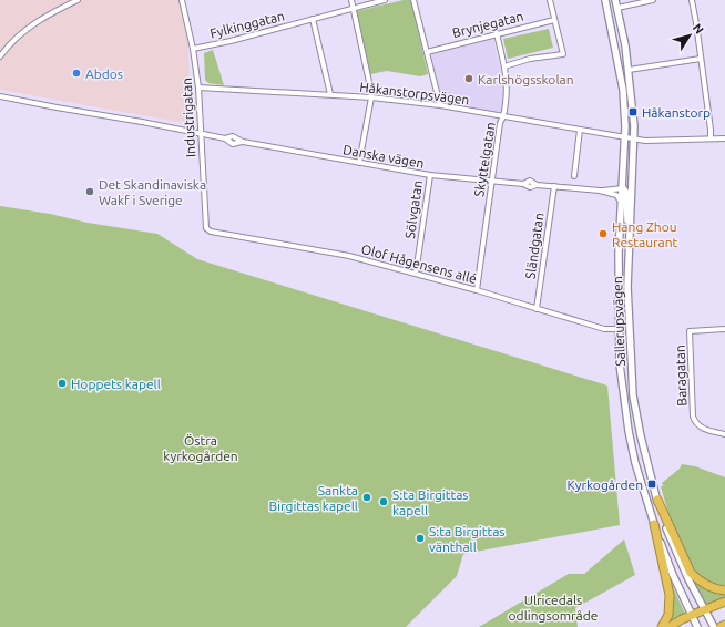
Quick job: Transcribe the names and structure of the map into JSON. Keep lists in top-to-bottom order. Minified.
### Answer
{"streets":{"main road":["Sallerupsvägen"],"street":["Fylkinggatan","Brynjegatan","Håkanstorpsvägen","Industrigatan","Danska vägen","Skyttelgatan","Sölvgatan","Sländgatan","Olof Hågensens allé","Baragatan"]},"crossings":[["Fylkinggatan","Industrigatan"],["Brynjegatan","Skyttelgatan"],["Håkanstorpsvägen","Industrigatan"],["Håkanstorpsvägen","Skyttelgatan"],["Håkanstorpsvägen","Sallerupsvägen"],["Industrigatan","Danska vägen"],["Industrigatan","Olof Hågensens allé"],["Danska vägen","Skyttelgatan"],["Danska vägen","Sölvgatan"],["Danska vägen","Sländgatan"],["Danska vägen","Sallerupsvägen"],["Skyttelgatan","Olof Hågensens allé"],["Sölvgatan","Olof Hågensens allé"],["Sländgatan","Olof Hågensens allé"],["Olof Hågensens allé","Sallerupsvägen"]],"parks":["Östra kyrkogården","Ulricedals odlingsområde"],"places":{"other":["Abdos","Karlshögsskolan","Det Skandinaviska Wakf i Sverige","Hang Zhou Restaurant","Hoppets kapell","Sankta Birgittas kapell","S:ta Birgittas kapell","S:ta Birgittas vänthall"],"transit":["Håkanstorp","Kyrkogården"]},"north":"top right"}
